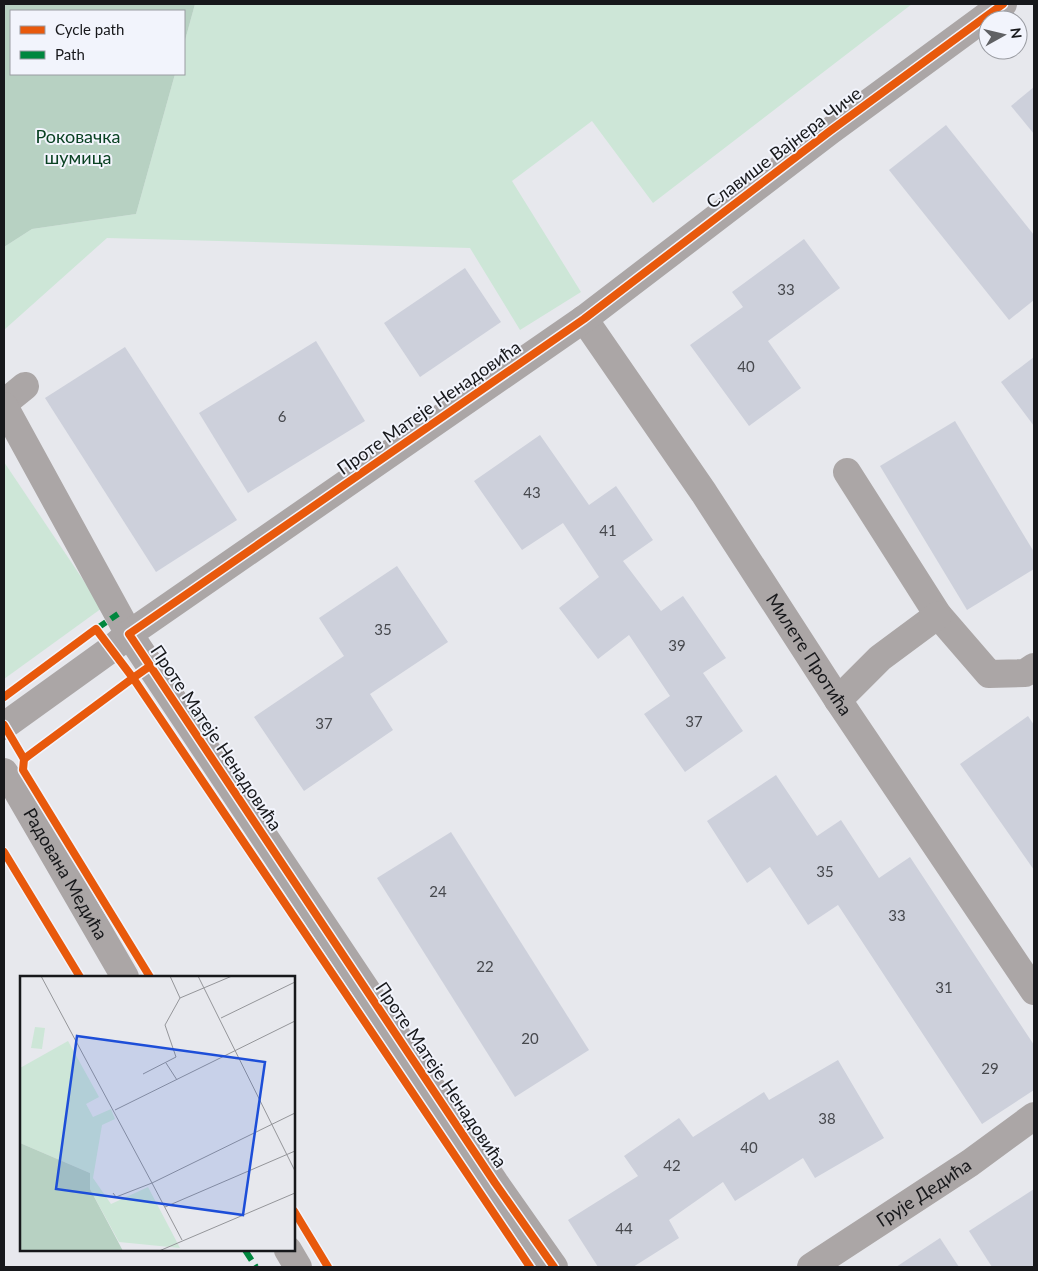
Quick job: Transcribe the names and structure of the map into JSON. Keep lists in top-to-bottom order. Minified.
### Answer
{"streets":{"street":["Славише Вајнера Чиче","Проте Матеје Ненадовића","Милете Протића","Радована Медића","Грује Дедића"]},"crossings":[["Славише Вајнера Чиче","Проте Матеје Ненадовића"],["Славише Вајнера Чиче","Милете Протића"],["Проте Матеје Ненадовића","Милете Протића"]],"parks":["Роковачка шумица"],"house_numbers":["33","40","6","43","41","35","39","37","37","35","24","33","22","31","20","29","38","40","42","44"],"legend":["Cycle path","Path"],"north":"right"}
